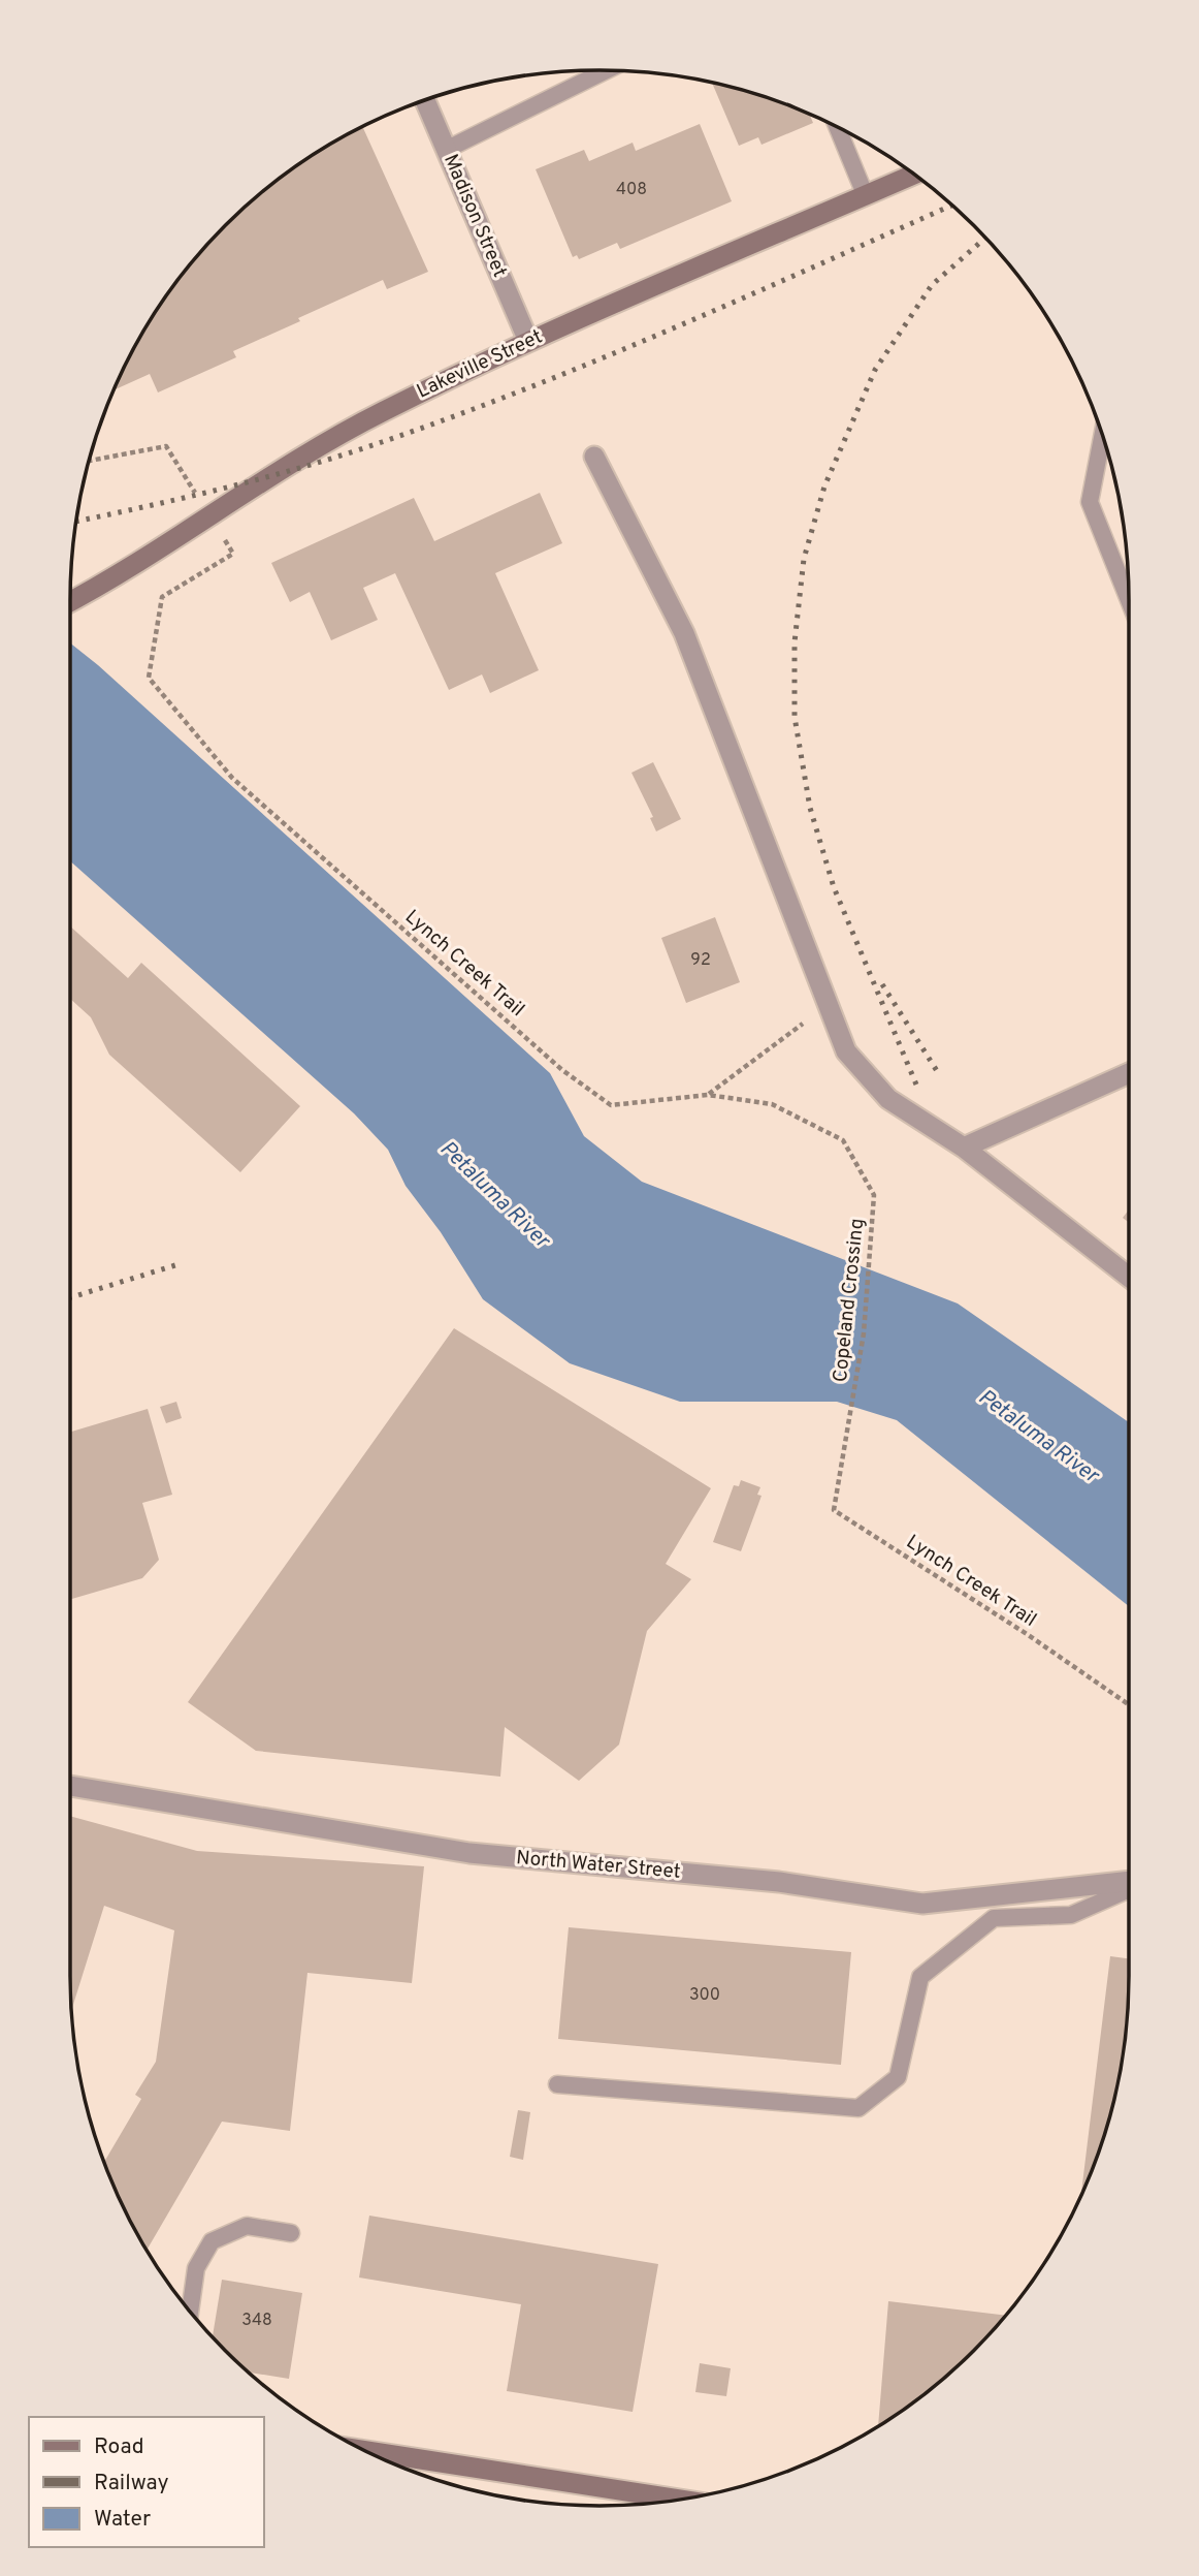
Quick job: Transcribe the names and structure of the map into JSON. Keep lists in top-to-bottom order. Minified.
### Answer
{"streets":{"main road":["Lakeville Street"],"street":["Madison Street","North Water Street"],"path":["Lynch Creek Trail","Copeland Crossing"]},"crossings":[["Madison Street","Lakeville Street"],["Lynch Creek Trail","Copeland Crossing"]],"water":["Petaluma River"],"house_numbers":["408","92","300","348"],"legend":["Road","Railway","Water"]}
